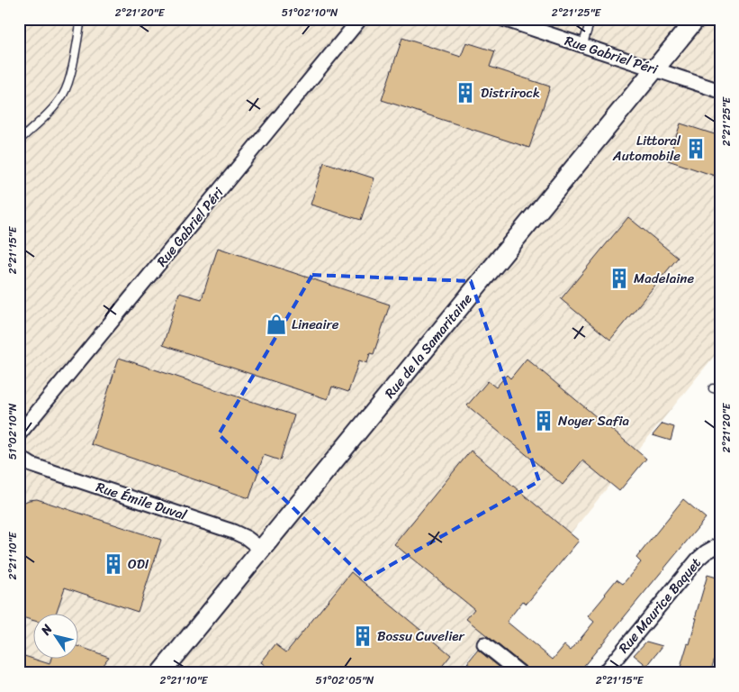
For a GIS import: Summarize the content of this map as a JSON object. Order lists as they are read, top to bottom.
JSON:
{
  "streets": {
    "street": [
      "Rue Gabriel Péri",
      "Rue de la Samaritaine",
      "Rue Émile Duval",
      "Rue Maurice Baquet"
    ]
  },
  "crossings": [
    ["Rue Gabriel Péri", "Rue de la Samaritaine"],
    ["Rue de la Samaritaine", "Rue Émile Duval"]
  ],
  "places": {
    "building": [
      "Distrirock",
      "Littoral Automobile",
      "Madelaine",
      "Noyer Safia",
      "ODI",
      "Bossu Cuvelier"
    ],
    "shop": ["Lineaire"]
  },
  "north": "top left",
  "coordinates": [
    "2°21'20\"E",
    "51°02'10\"N",
    "2°21'25\"E",
    "2°21'15\"E",
    "2°21'10\"E",
    "51°02'05\"N"
  ]
}
